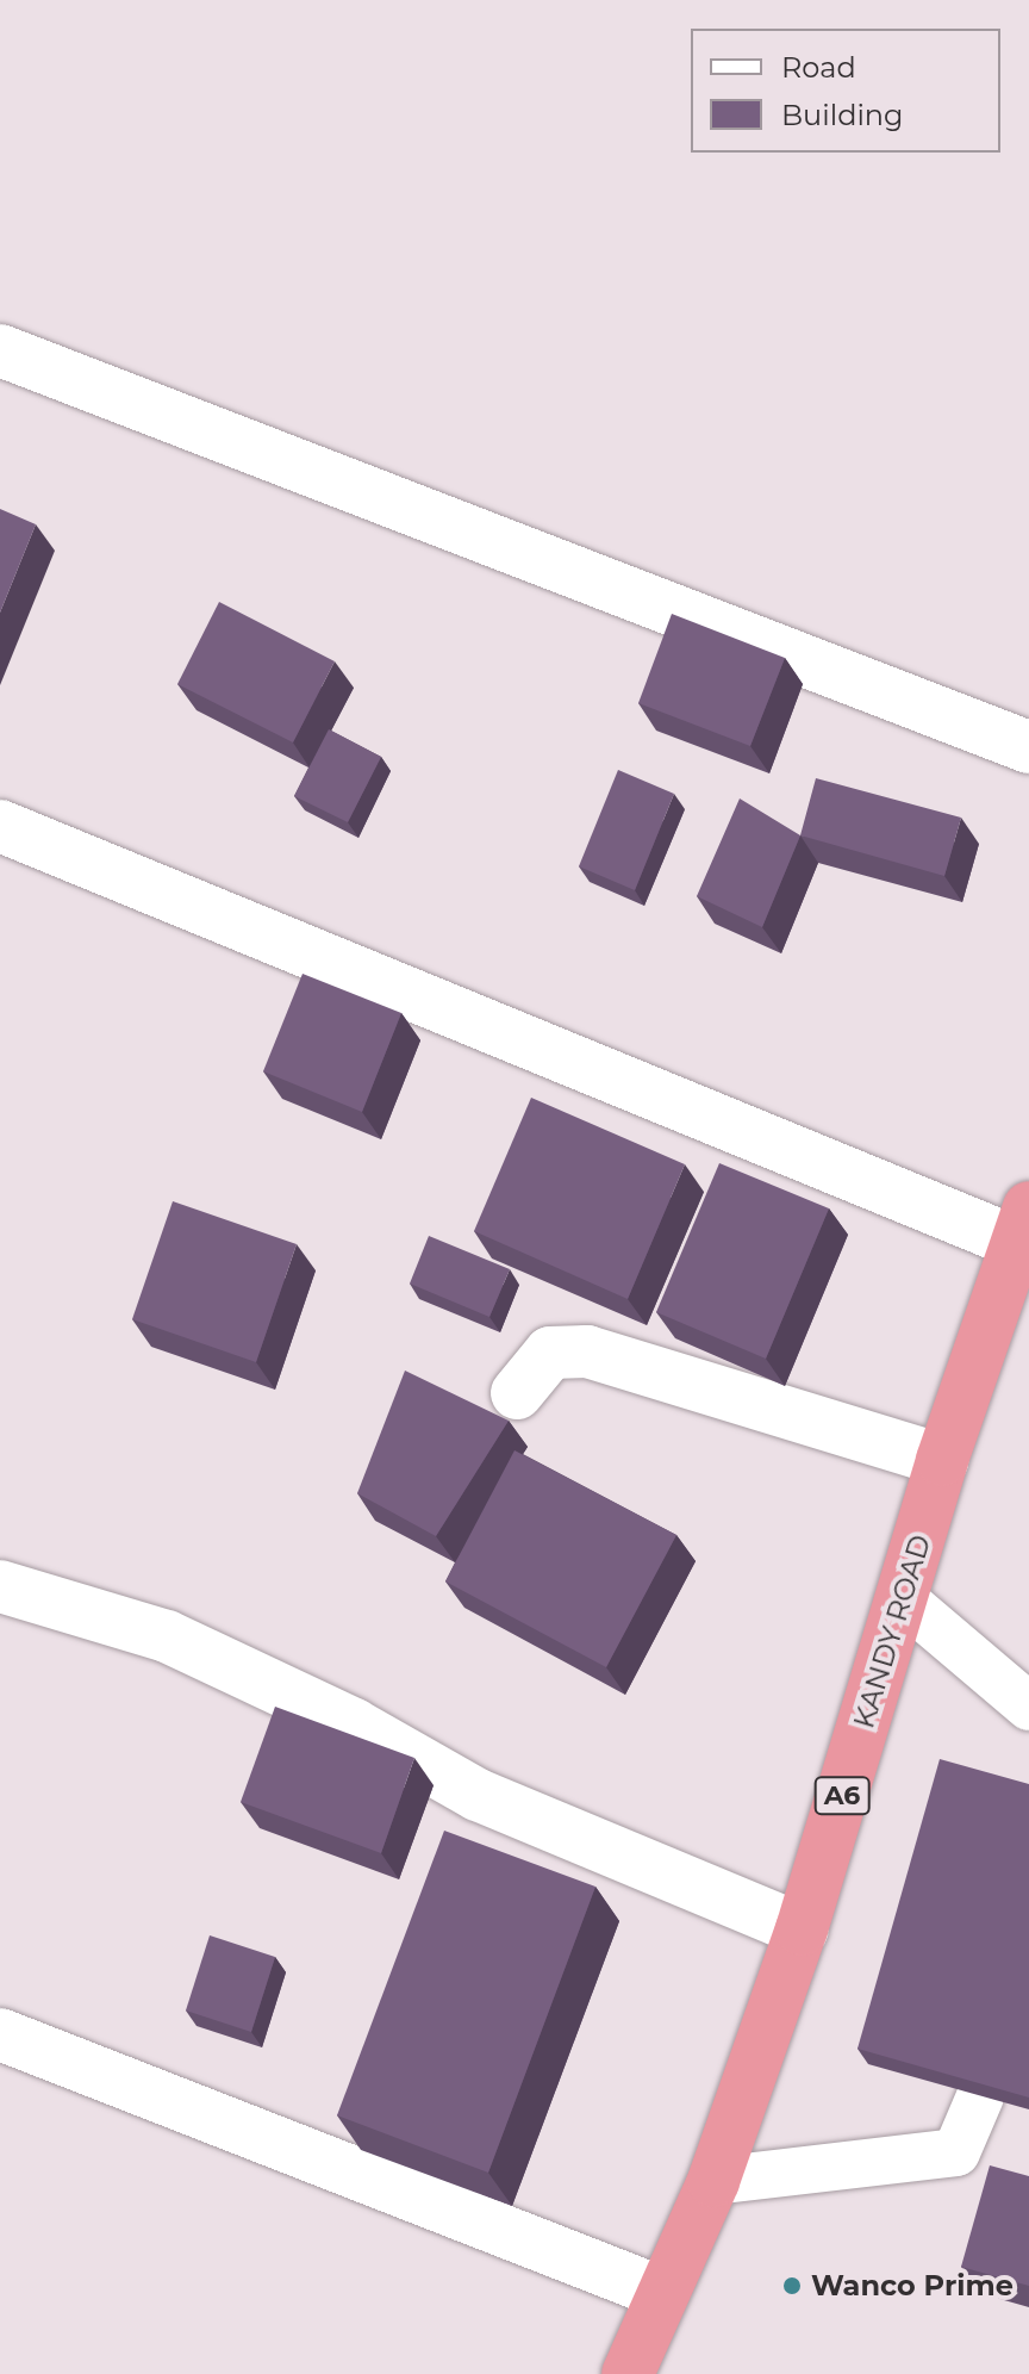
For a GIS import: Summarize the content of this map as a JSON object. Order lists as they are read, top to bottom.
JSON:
{
  "streets": {
    "highway": ["KANDY ROAD", "A6"]
  },
  "places": ["Wanco Prime"],
  "legend": ["Road", "Building"]
}
